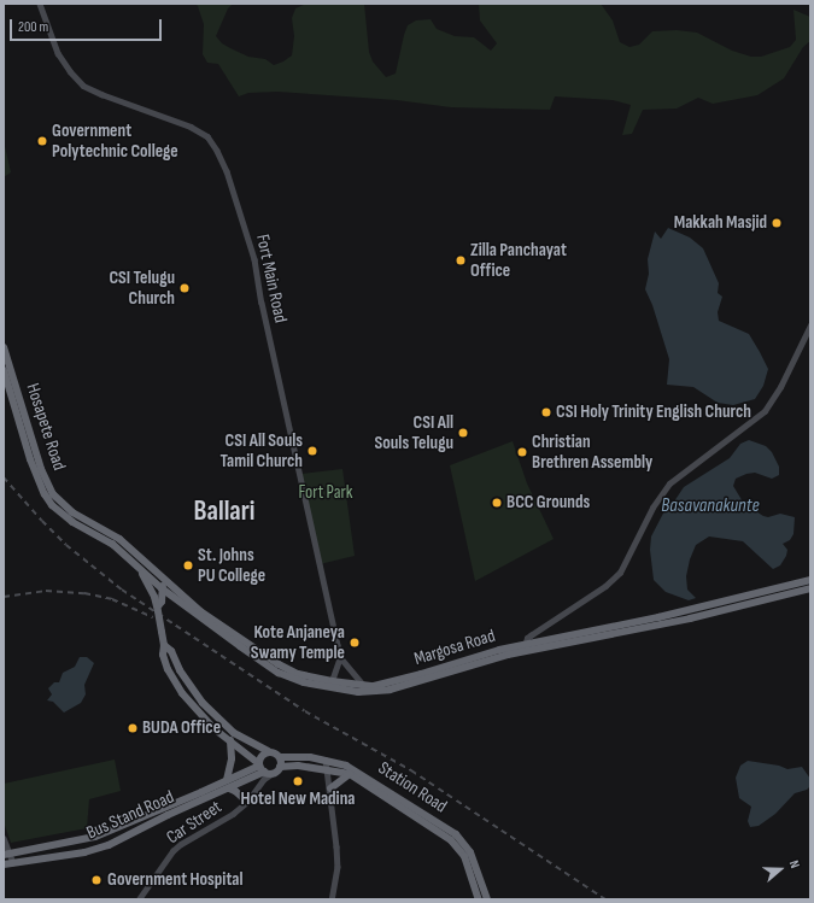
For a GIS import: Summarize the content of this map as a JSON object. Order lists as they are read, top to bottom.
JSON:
{
  "streets": {
    "highway": [
      "Hosapete Road",
      "Margosa Road",
      "Station Road",
      "Bus Stand Road"
    ],
    "street": ["Fort Main Road", "Car Street"]
  },
  "crossings": [
    ["Fort Main Road", "Margosa Road"],
    ["Hosapete Road", "Margosa Road"],
    ["Station Road", "Bus Stand Road"],
    ["Station Road", "Car Street"],
    ["Bus Stand Road", "Car Street"]
  ],
  "districts": ["Ballari"],
  "water": ["Basavanakunte"],
  "parks": ["Fort Park"],
  "places": [
    "Government Polytechnic College",
    "Makkah Masjid",
    "Zilla Panchayat Office",
    "CSI Telugu Church",
    "CSI Holy Trinity English Church",
    "CSI All Souls Telugu",
    "CSI All Souls Tamil Church",
    "Christian Brethren Assembly",
    "BCC Grounds",
    "St. Johns PU College",
    "Kote Anjaneya Swamy Temple",
    "BUDA Office",
    "Hotel New Madina",
    "Government Hospital"
  ],
  "scale_bar": "200 m",
  "north": "right"
}
